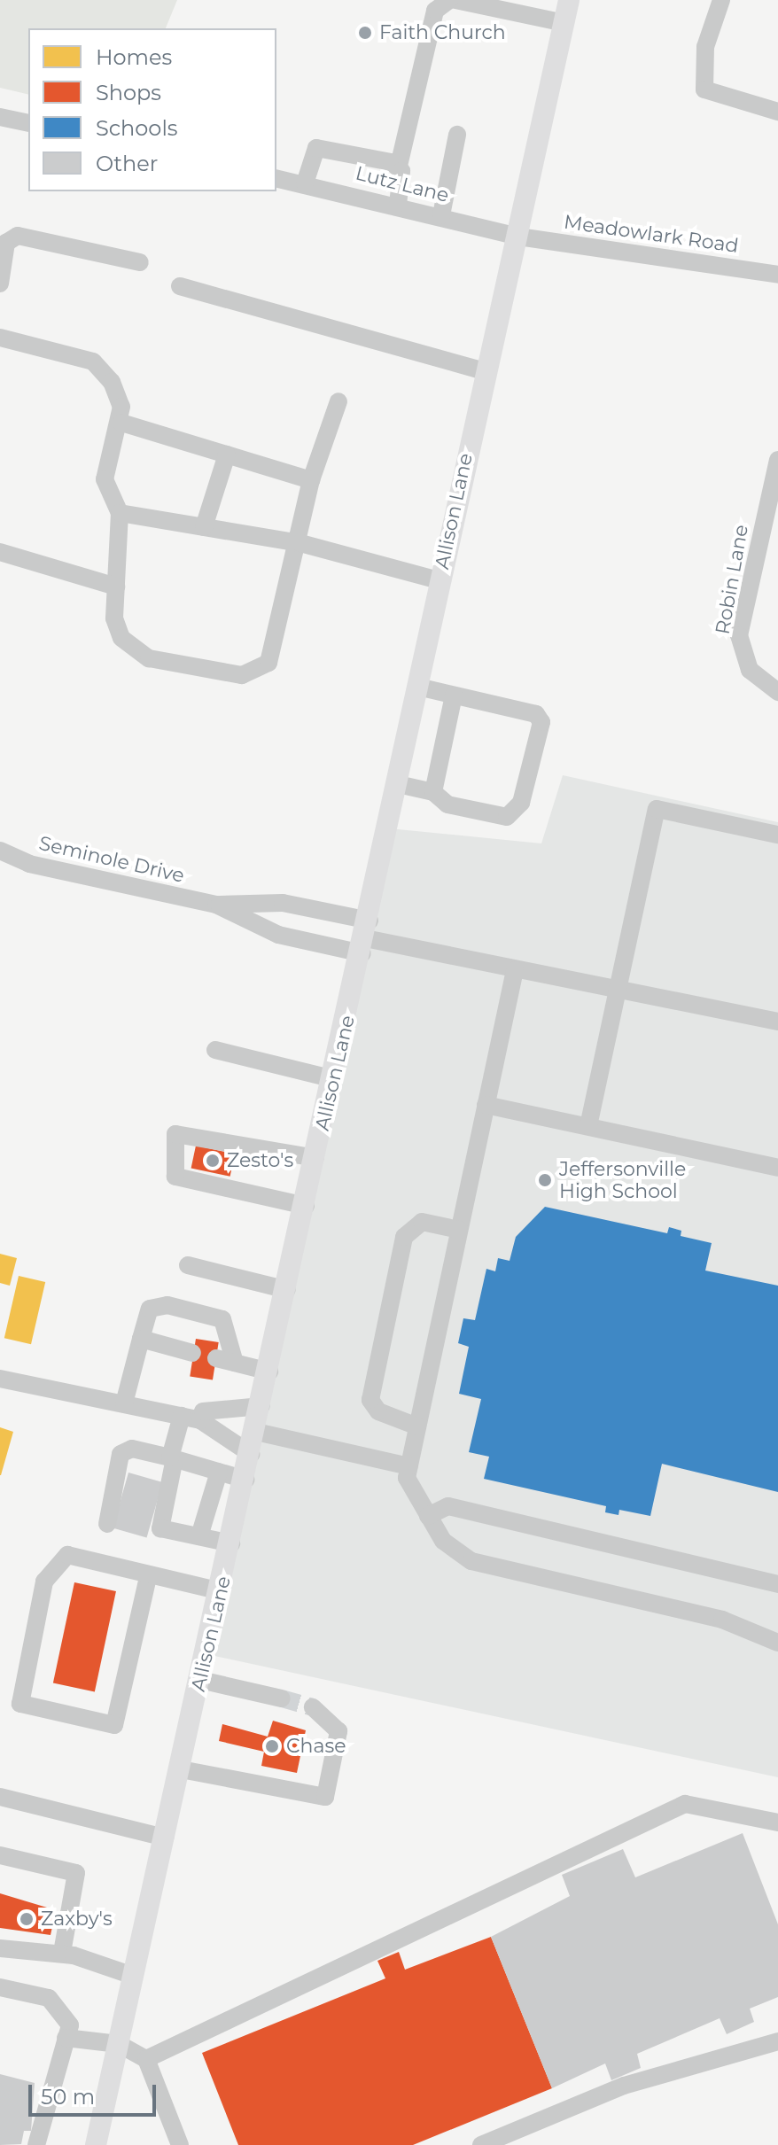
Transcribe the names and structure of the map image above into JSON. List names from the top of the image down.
{
  "streets": {
    "main road": ["Allison Lane"],
    "street": [
      "Lutz Lane",
      "Meadowlark Road",
      "Robin Lane",
      "Seminole Drive"
    ]
  },
  "crossings": [
    ["Lutz Lane", "Meadowlark Road"],
    ["Lutz Lane", "Allison Lane"],
    ["Meadowlark Road", "Allison Lane"],
    ["Allison Lane", "Seminole Drive"]
  ],
  "places": [
    "Faith Church",
    "Zesto's",
    "Jeffersonville High School",
    "Chase",
    "Zaxby's"
  ],
  "legend": [
    "Homes",
    "Shops",
    "Schools",
    "Other"
  ],
  "scale_bar": "50 m"
}
